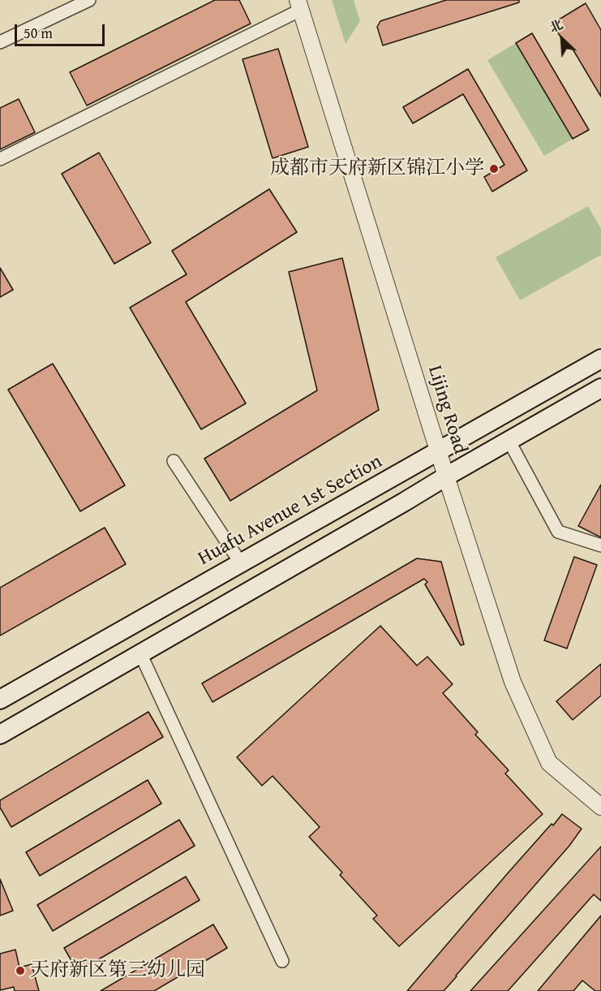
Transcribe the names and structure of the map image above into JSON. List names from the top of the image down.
{
  "streets": {
    "main road": ["Huafu Avenue 1st Section"],
    "street": ["Lijing Road"]
  },
  "crossings": [
    ["Lijing Road", "Huafu Avenue 1st Section"]
  ],
  "places": ["成都市天府新区锦江小学", "天府新区第三幼儿园"],
  "scale_bar": "50 m",
  "north": "top left"
}
